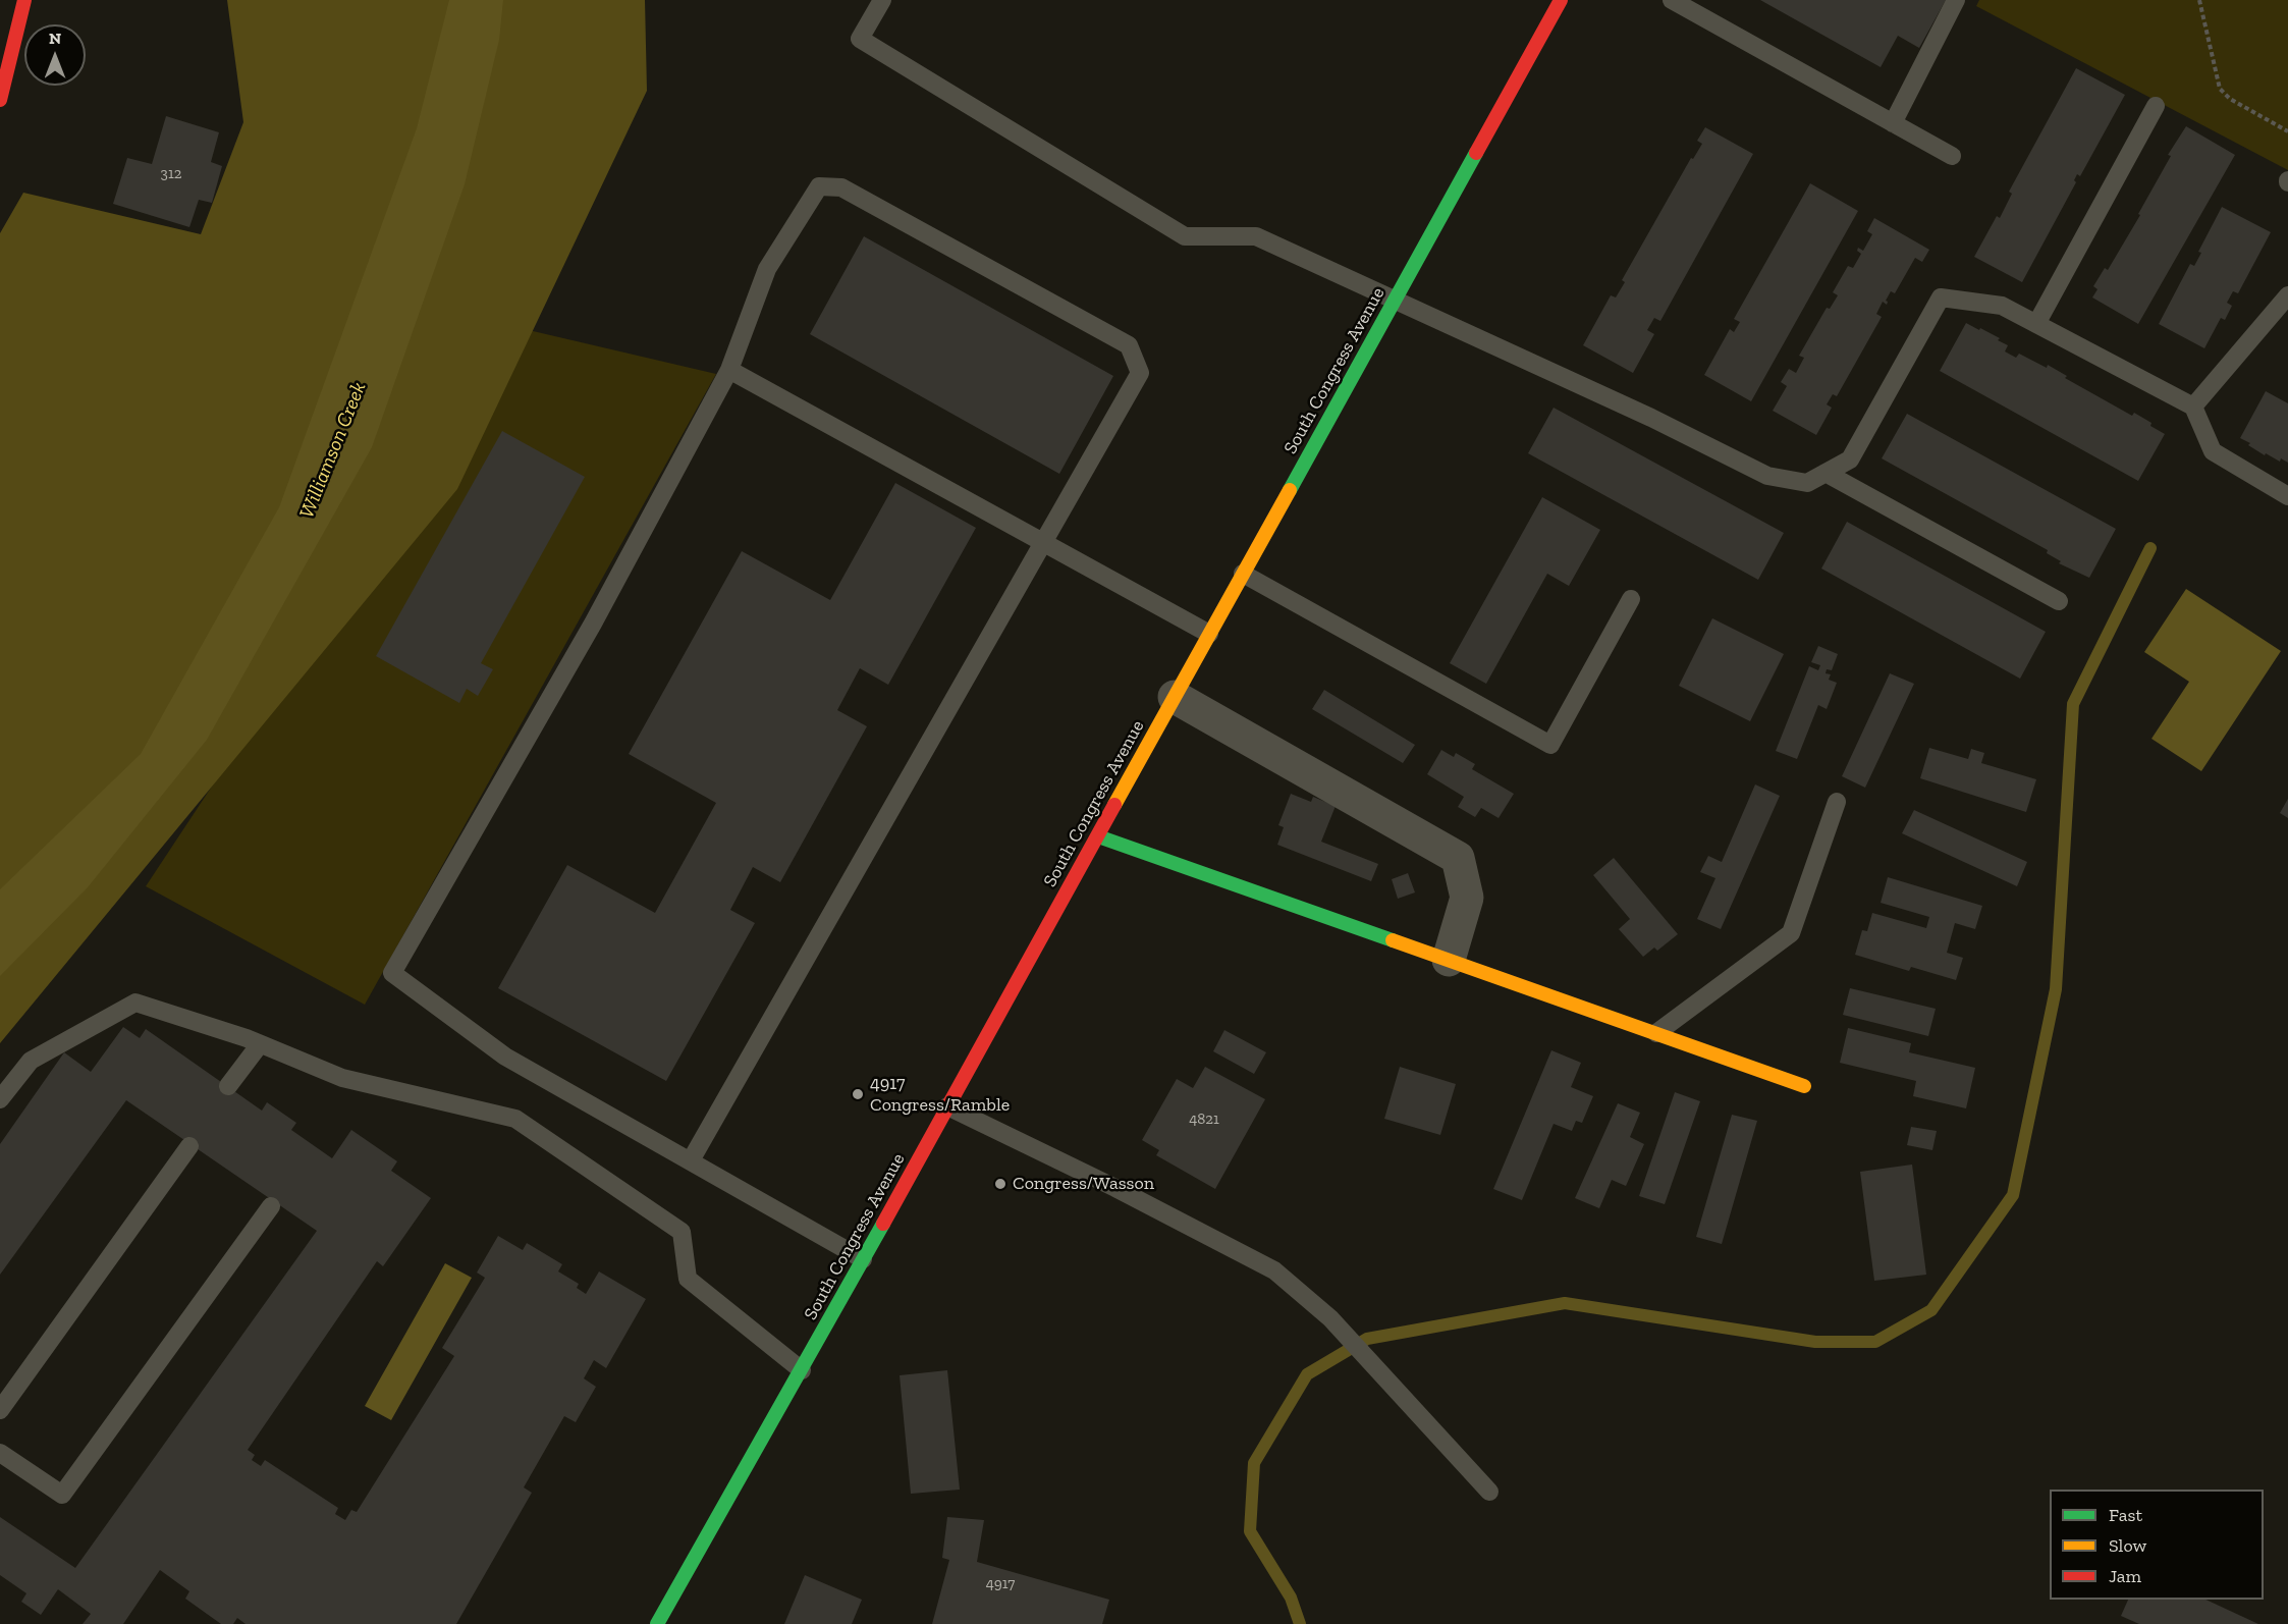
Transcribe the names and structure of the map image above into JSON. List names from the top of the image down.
{
  "streets": {
    "main road": ["South Congress Avenue"]
  },
  "water": ["Williamson Creek"],
  "places": ["4917 Congress/Ramble", "Congress/Wasson"],
  "house_numbers": ["312", "4821", "4917"],
  "legend": ["Fast", "Slow", "Jam"],
  "north": "top"
}
